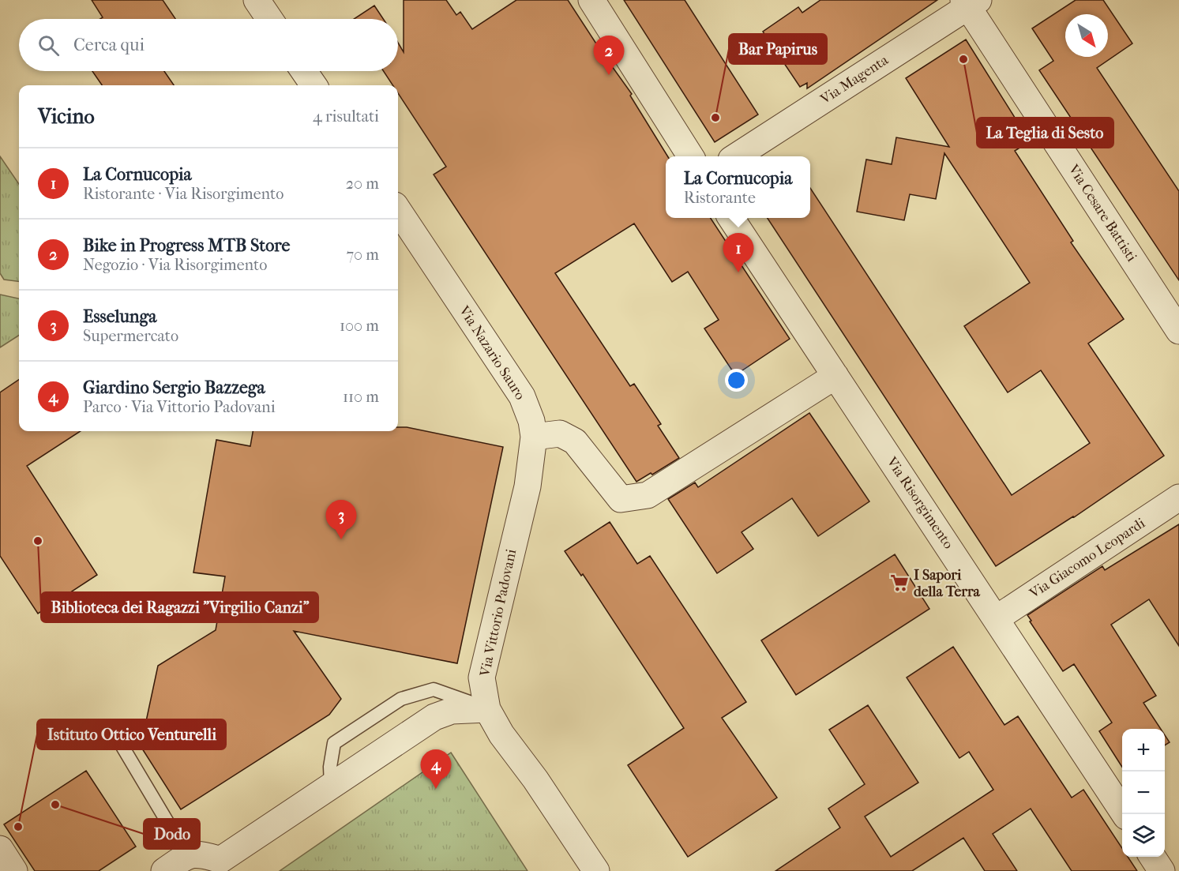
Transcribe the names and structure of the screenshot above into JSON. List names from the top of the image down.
{
  "streets": {
    "street": [
      "Via Magenta",
      "Via Cesare Battisti",
      "Via Nazario Sauro",
      "Via Risorgimento",
      "Via Giacomo Leopardi",
      "Via Vittorio Padovani"
    ]
  },
  "crossings": [
    ["Via Magenta", "Via Cesare Battisti"],
    ["Via Nazario Sauro", "Via Vittorio Padovani"],
    ["Via Risorgimento", "Via Giacomo Leopardi"]
  ],
  "places": {
    "other": [
      "La Teglia di Sesto",
      "Bar Papirus",
      "Biblioteca dei Ragazzi \"Virgilio Canzi\"",
      "Dodo",
      "Istituto Ottico Venturelli"
    ],
    "supermarket": ["I Sapori della Terra"]
  },
  "north": "bottom right",
  "page": {
    "search": "Cerca qui",
    "pins": [
      "2",
      "1",
      "3",
      "4"
    ],
    "heading": ["Vicino", "4 risultati"],
    "list": [
      {
        "mark": "1",
        "name": "La Cornucopia",
        "note": "Ristorante · Via Risorgimento",
        "value": "20 m"
      },
      {
        "mark": "2",
        "name": "Bike in Progress MTB Store",
        "note": "Negozio · Via Risorgimento",
        "value": "70 m"
      },
      {
        "mark": "3",
        "name": "Esselunga",
        "note": "Supermercato",
        "value": "100 m"
      },
      {
        "mark": "4",
        "name": "Giardino Sergio Bazzega",
        "note": "Parco · Via Vittorio Padovani",
        "value": "110 m"
      }
    ],
    "popup": ["La Cornucopia", "Ristorante"],
    "map_buttons": ["+", "−"]
  }
}
